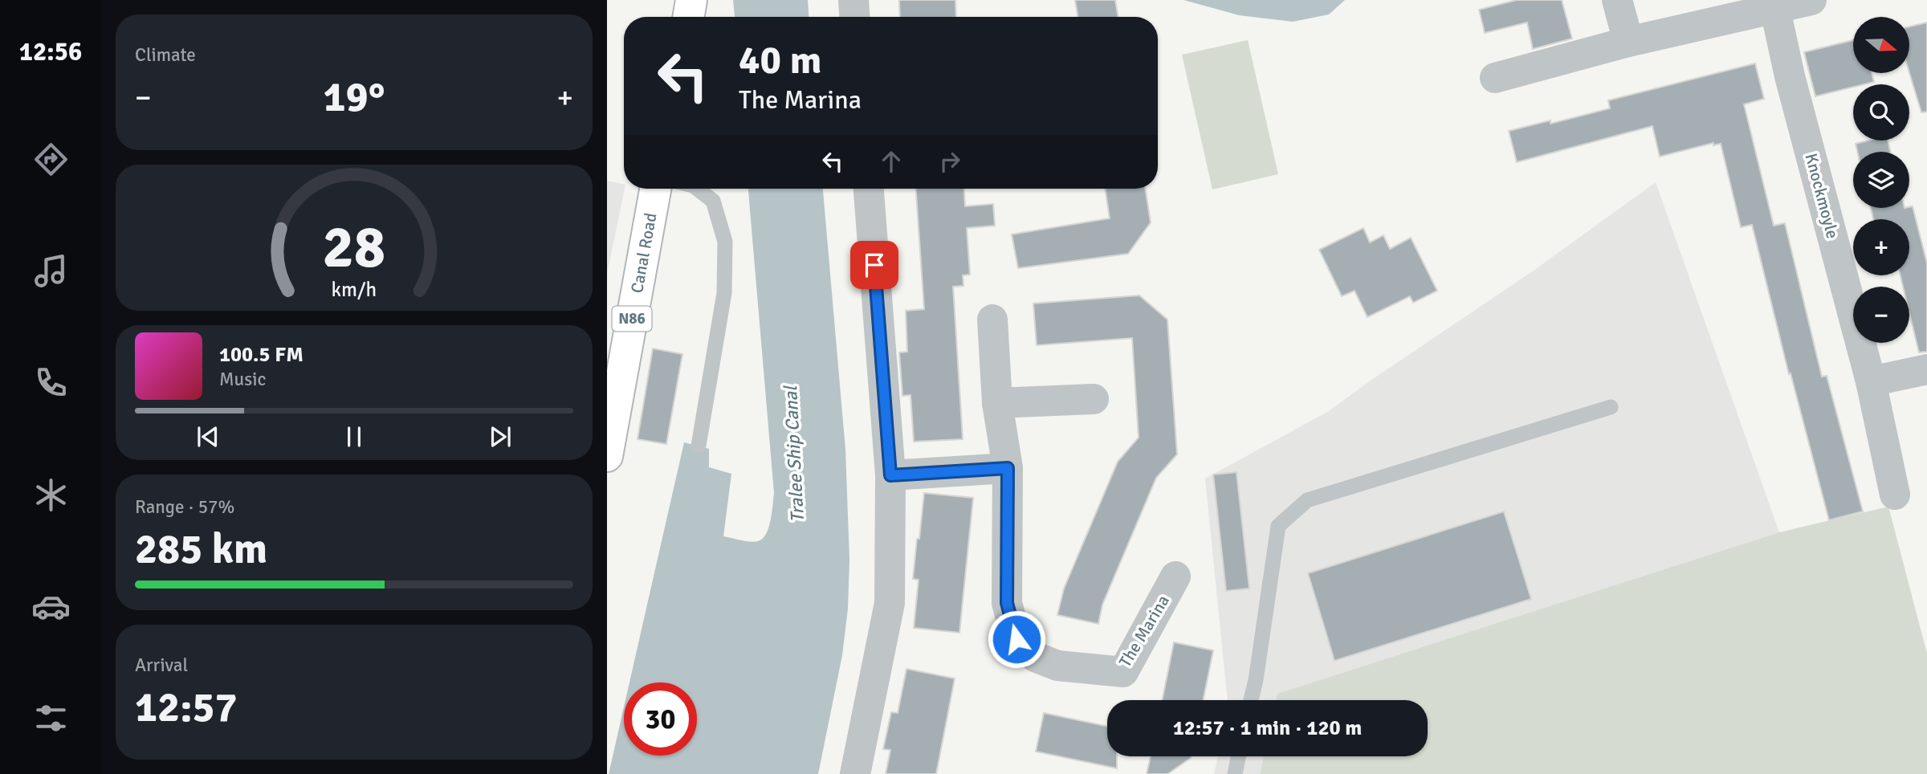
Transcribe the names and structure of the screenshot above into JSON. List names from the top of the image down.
{
  "streets": {
    "main road": ["Canal Road", "N86"],
    "street": ["Knockmoyle", "The Marina"]
  },
  "water": ["Tralee Ship Canal"],
  "north": "right",
  "page": {
    "tabs": "12:56",
    "tile": [
      "Climate",
      ["Range · 57%", "285 km"],
      ["Arrival", "12:57"]
    ],
    "map_buttons": ["+", "−"],
    "turn": ["40 m", "The Marina"],
    "heat": ["−", "19°", "+"],
    "song": ["100.5 FM", "Music"],
    "limit": "30",
    "trip": "12:57 · 1 min · 120 m",
    "gauge": ["28", "km/h"]
  }
}
